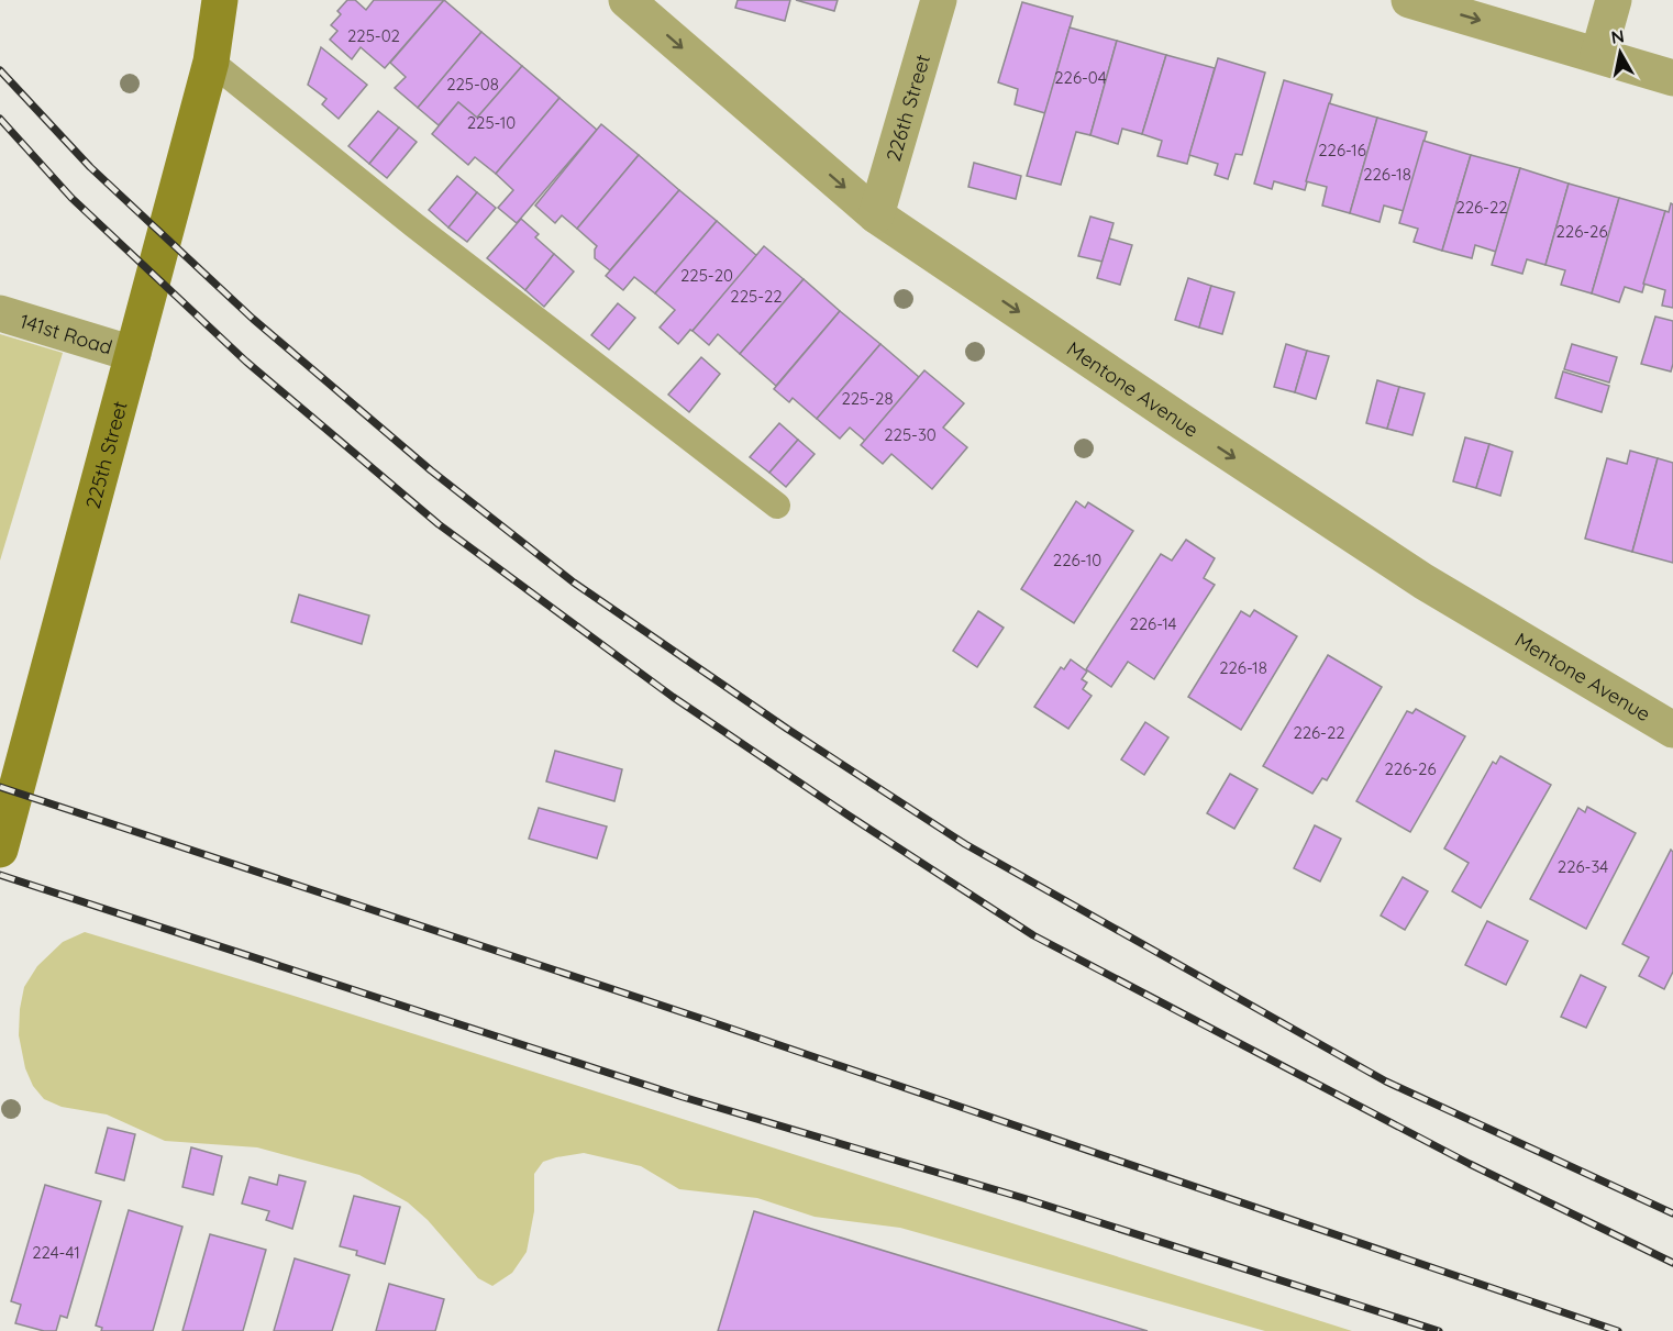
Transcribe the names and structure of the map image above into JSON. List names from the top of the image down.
{
  "streets": {
    "street": [
      "226th Street",
      "141st Road",
      "Mentone Avenue",
      "225th Street"
    ]
  },
  "crossings": [
    ["226th Street", "Mentone Avenue"],
    ["141st Road", "225th Street"]
  ],
  "one_way": ["Mentone Avenue"],
  "house_numbers": [
    "225-02",
    "226-04",
    "225-08",
    "225-10",
    "226-16",
    "226-18",
    "226-22",
    "226-26",
    "225-20",
    "225-22",
    "225-28",
    "225-30",
    "226-10",
    "226-14",
    "226-18",
    "226-22",
    "226-26",
    "226-34",
    "224-41"
  ],
  "north": "top"
}
